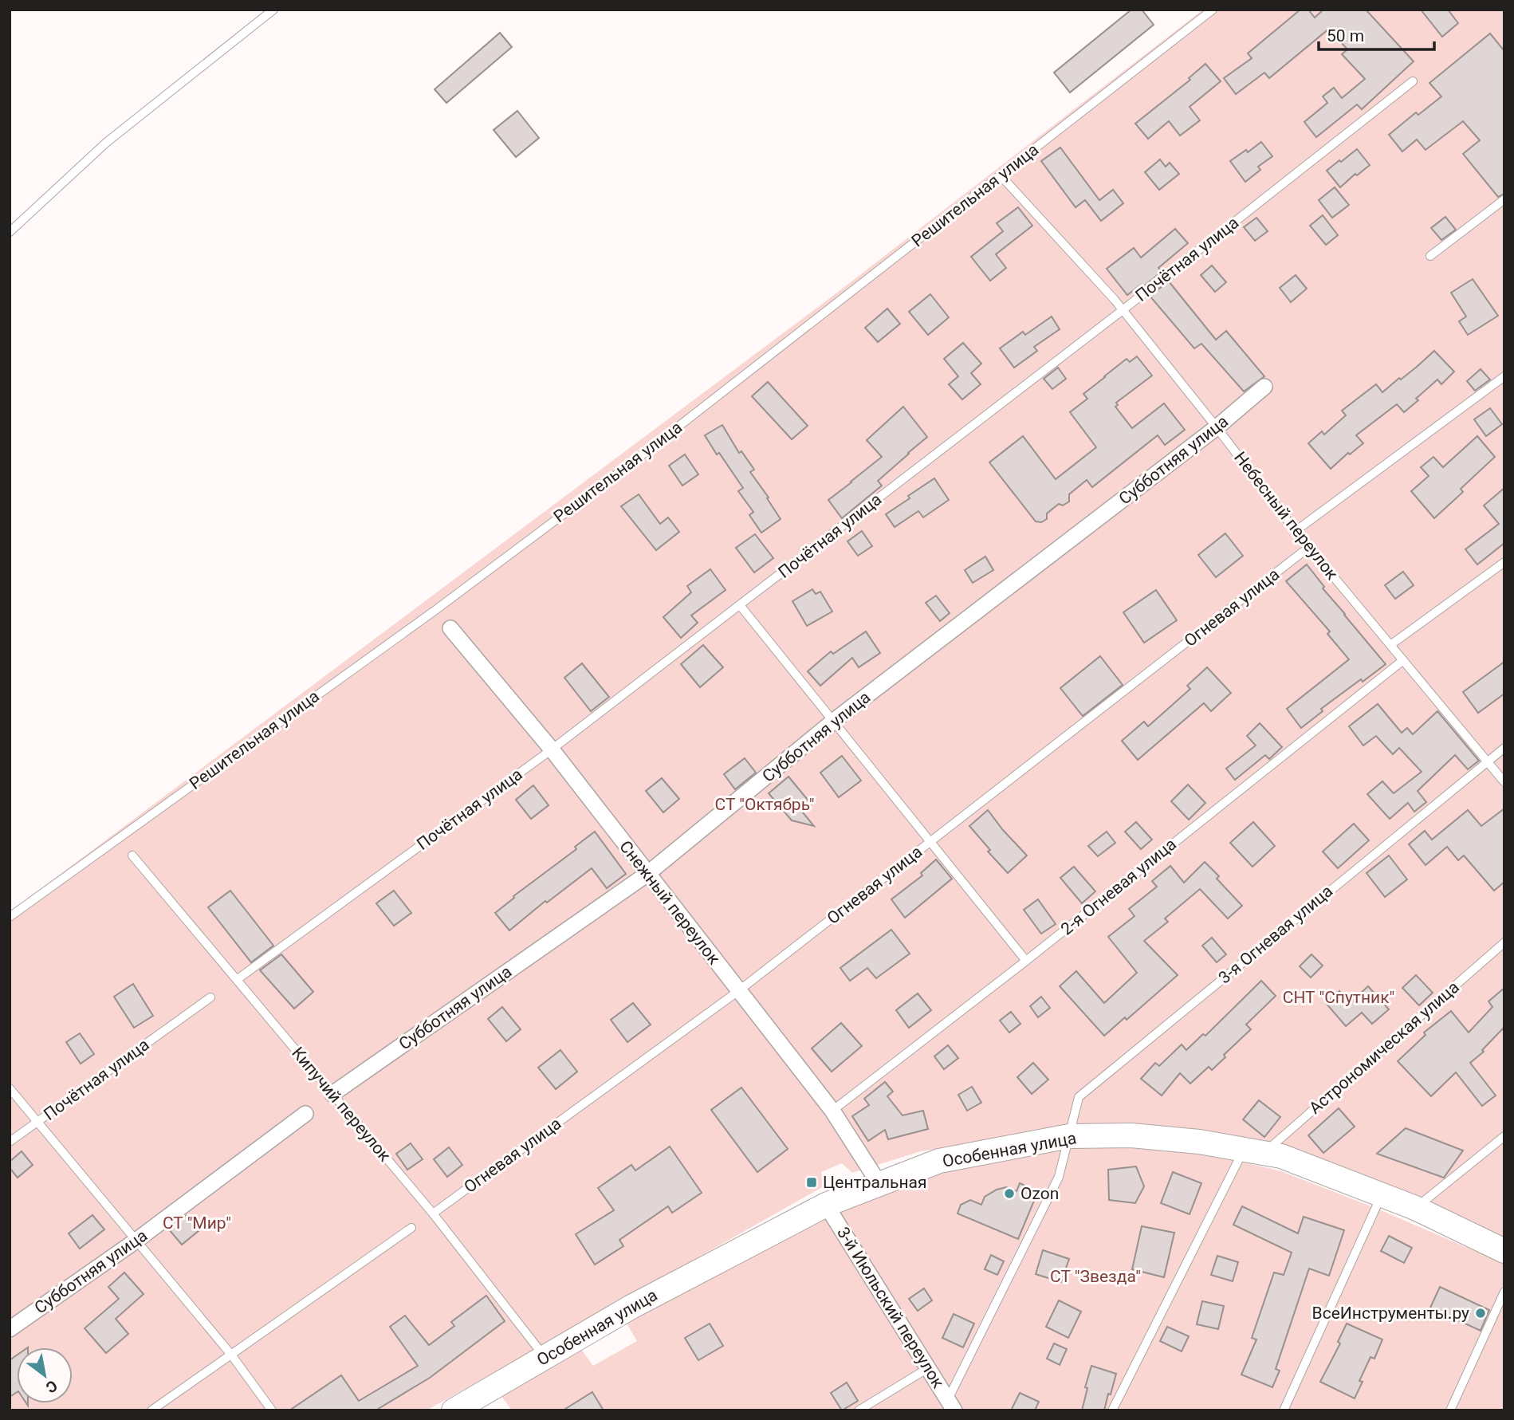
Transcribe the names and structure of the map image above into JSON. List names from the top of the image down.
{
  "streets": {
    "main road": ["Особенная улица"],
    "street": ["Субботняя улица", "Снежный переулок", "3-й Июльский переулок"],
    "lane": [
      "Решительная улица",
      "Почётная улица",
      "Небесный переулок",
      "Огневая улица",
      "2-я Огневая улица",
      "3-я Огневая улица",
      "Астрономическая улица",
      "Кипучий переулок"
    ]
  },
  "crossings": [
    ["Решительная улица", "Небесный переулок"],
    ["Почётная улица", "Небесный переулок"],
    ["Почётная улица", "Снежный переулок"],
    ["Почётная улица", "Кипучий переулок"],
    ["Субботняя улица", "Небесный переулок"],
    ["Субботняя улица", "Снежный переулок"],
    ["Субботняя улица", "Кипучий переулок"],
    ["Небесный переулок", "Огневая улица"],
    ["Небесный переулок", "2-я Огневая улица"],
    ["Небесный переулок", "3-я Огневая улица"],
    ["Огневая улица", "Снежный переулок"],
    ["Огневая улица", "Кипучий переулок"],
    ["2-я Огневая улица", "Снежный переулок"],
    ["Снежный переулок", "Особенная улица"],
    ["3-я Огневая улица", "Особенная улица"],
    ["3-я Огневая улица", "3-й Июльский переулок"],
    ["Астрономическая улица", "Особенная улица"],
    ["Кипучий переулок", "Особенная улица"],
    ["Особенная улица", "3-й Июльский переулок"]
  ],
  "parks": [
    "СТ \"Октябрь\"",
    "СНТ \"Спутник\"",
    "СТ \"Мир\"",
    "СТ \"Звезда\""
  ],
  "places": {
    "transit": ["Центральная"],
    "other": ["Ozon", "ВсеИнструменты.ру"]
  },
  "scale_bar": "50 m",
  "north": "bottom right"
}
